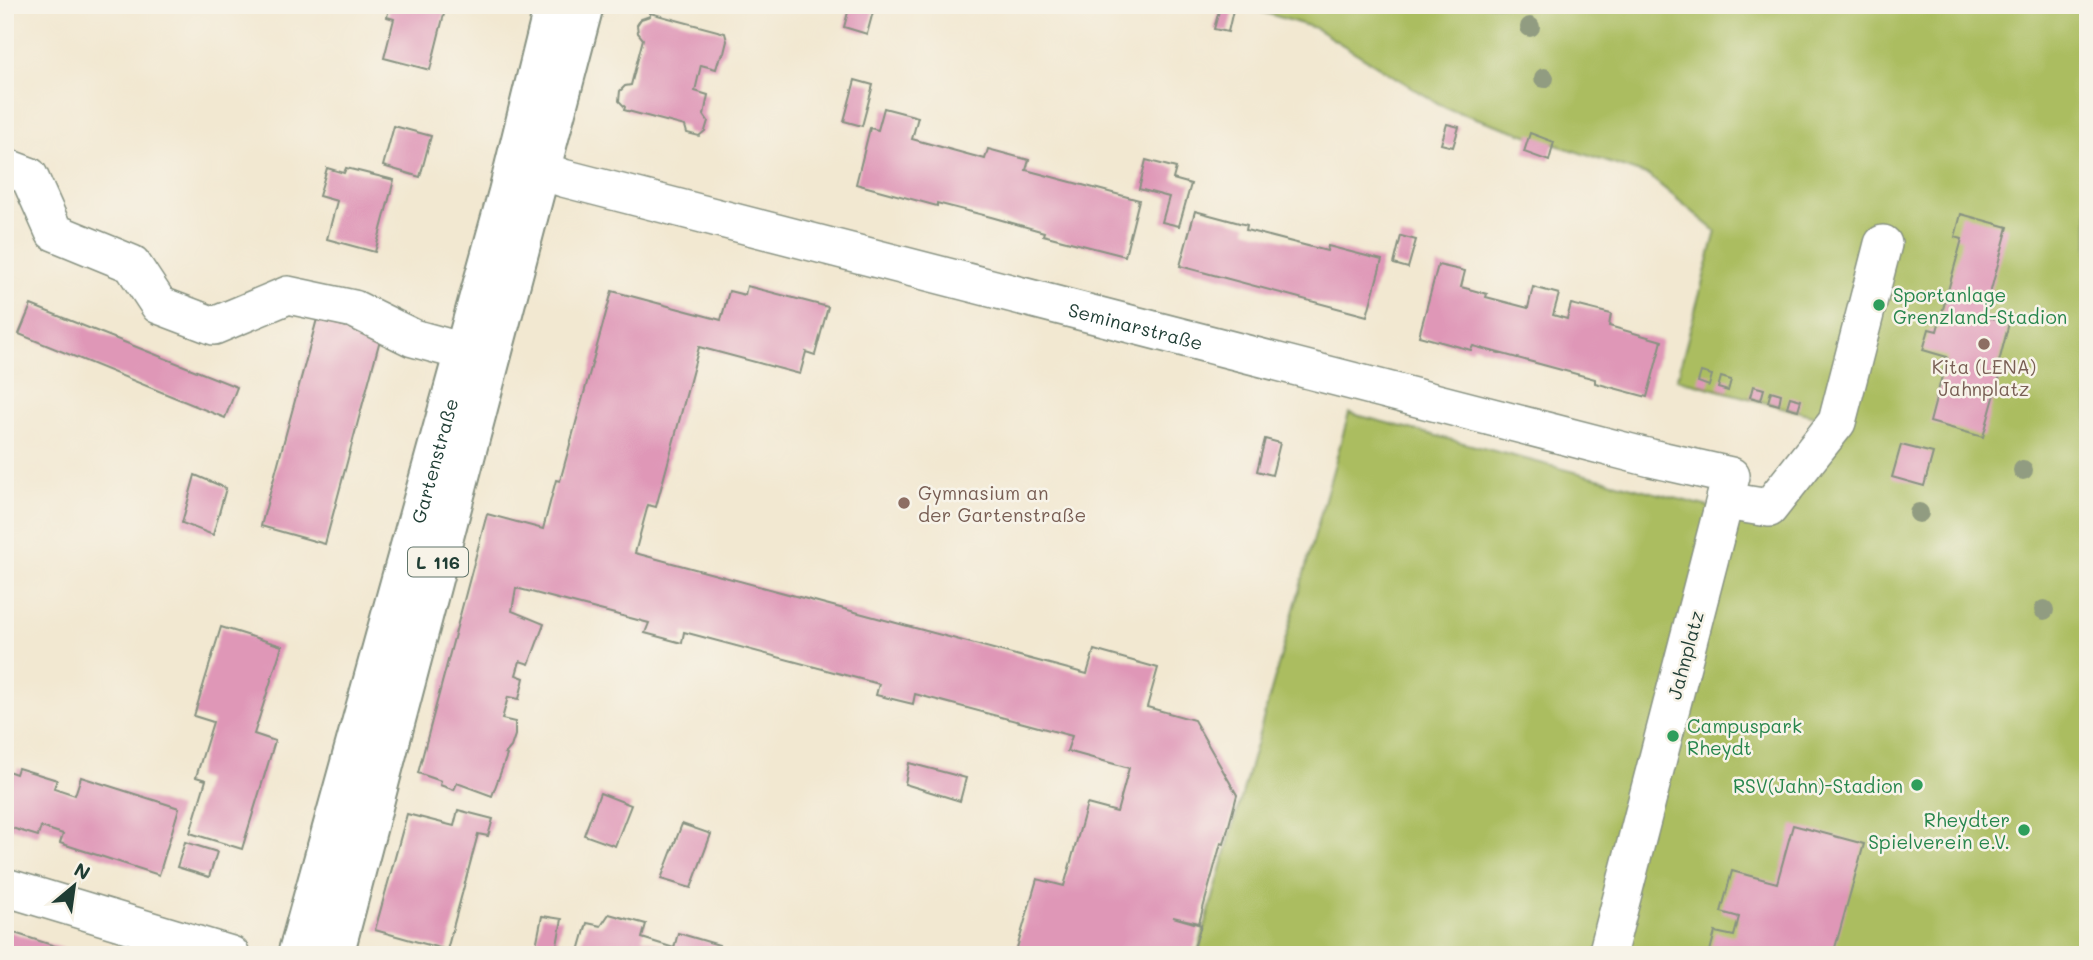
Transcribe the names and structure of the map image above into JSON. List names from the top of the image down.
{
  "streets": {
    "main road": ["Gartenstraße", "L 116"],
    "street": ["Seminarstraße", "Jahnplatz"]
  },
  "crossings": [
    ["Seminarstraße", "Gartenstraße"],
    ["Seminarstraße", "Jahnplatz"]
  ],
  "places": [
    "Sportanlage Grenzland-Stadion",
    "Kita (LENA) Jahnplatz",
    "Gymnasium an der Gartenstraße",
    "Campuspark Rheydt",
    "RSV(Jahn)-Stadion",
    "Rheydter Spielverein e.V."
  ],
  "north": "top right"
}
